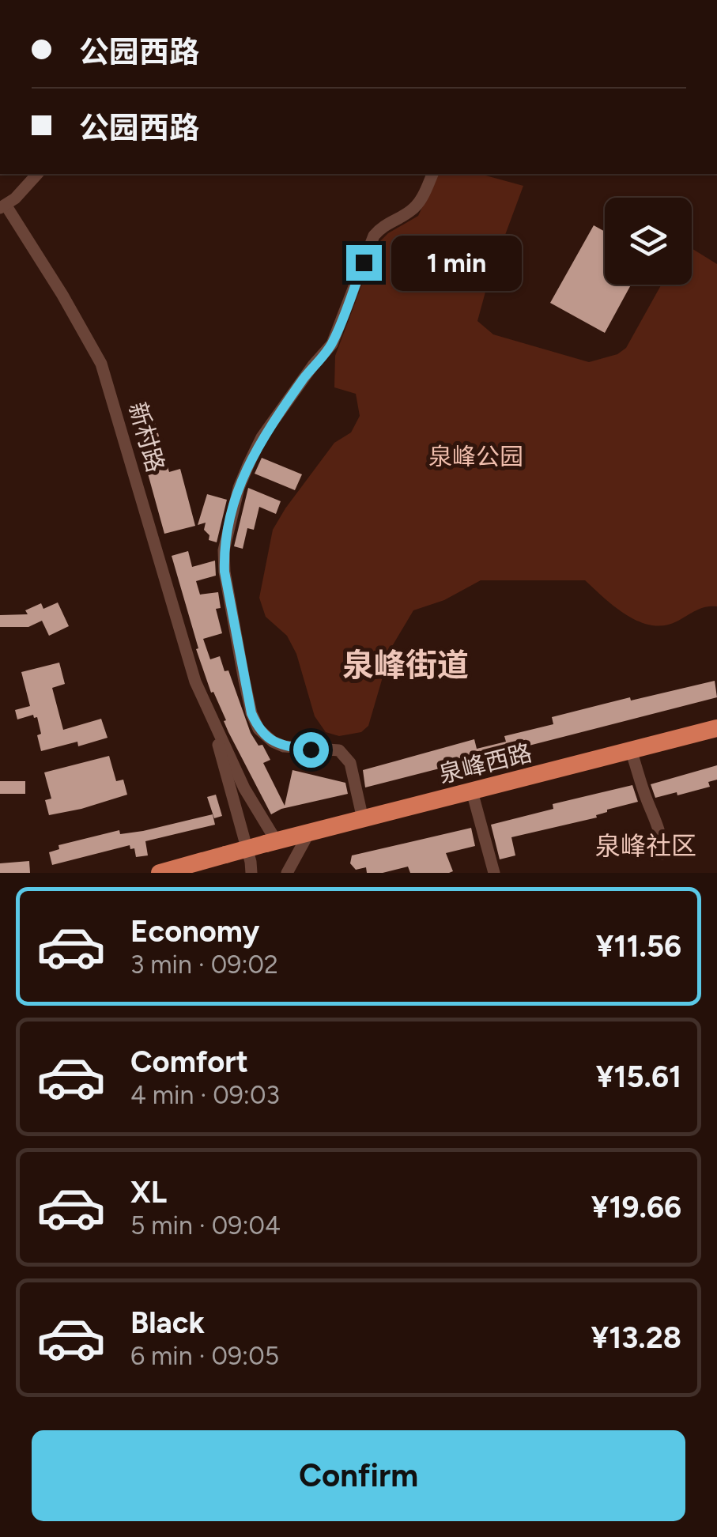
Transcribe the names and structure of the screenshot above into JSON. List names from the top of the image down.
{
  "streets": {
    "highway": ["泉峰西路"],
    "street": ["新村路"]
  },
  "crossings": [
    ["新村路", "泉峰西路"]
  ],
  "districts": ["泉峰街道", "泉峰社区"],
  "parks": ["泉峰公园"],
  "page": {
    "banner": ["公园西路", "公园西路"],
    "bubble": "1 min",
    "list": [
      {
        "name": "Economy",
        "note": "3 min · 09:02",
        "value": "¥11.56"
      },
      {
        "name": "Comfort",
        "note": "4 min · 09:03",
        "value": "¥15.61"
      },
      {
        "name": "XL",
        "note": "5 min · 09:04",
        "value": "¥19.66"
      },
      {
        "name": "Black",
        "note": "6 min · 09:05",
        "value": "¥13.28"
      }
    ],
    "buttons": "Confirm"
  }
}
